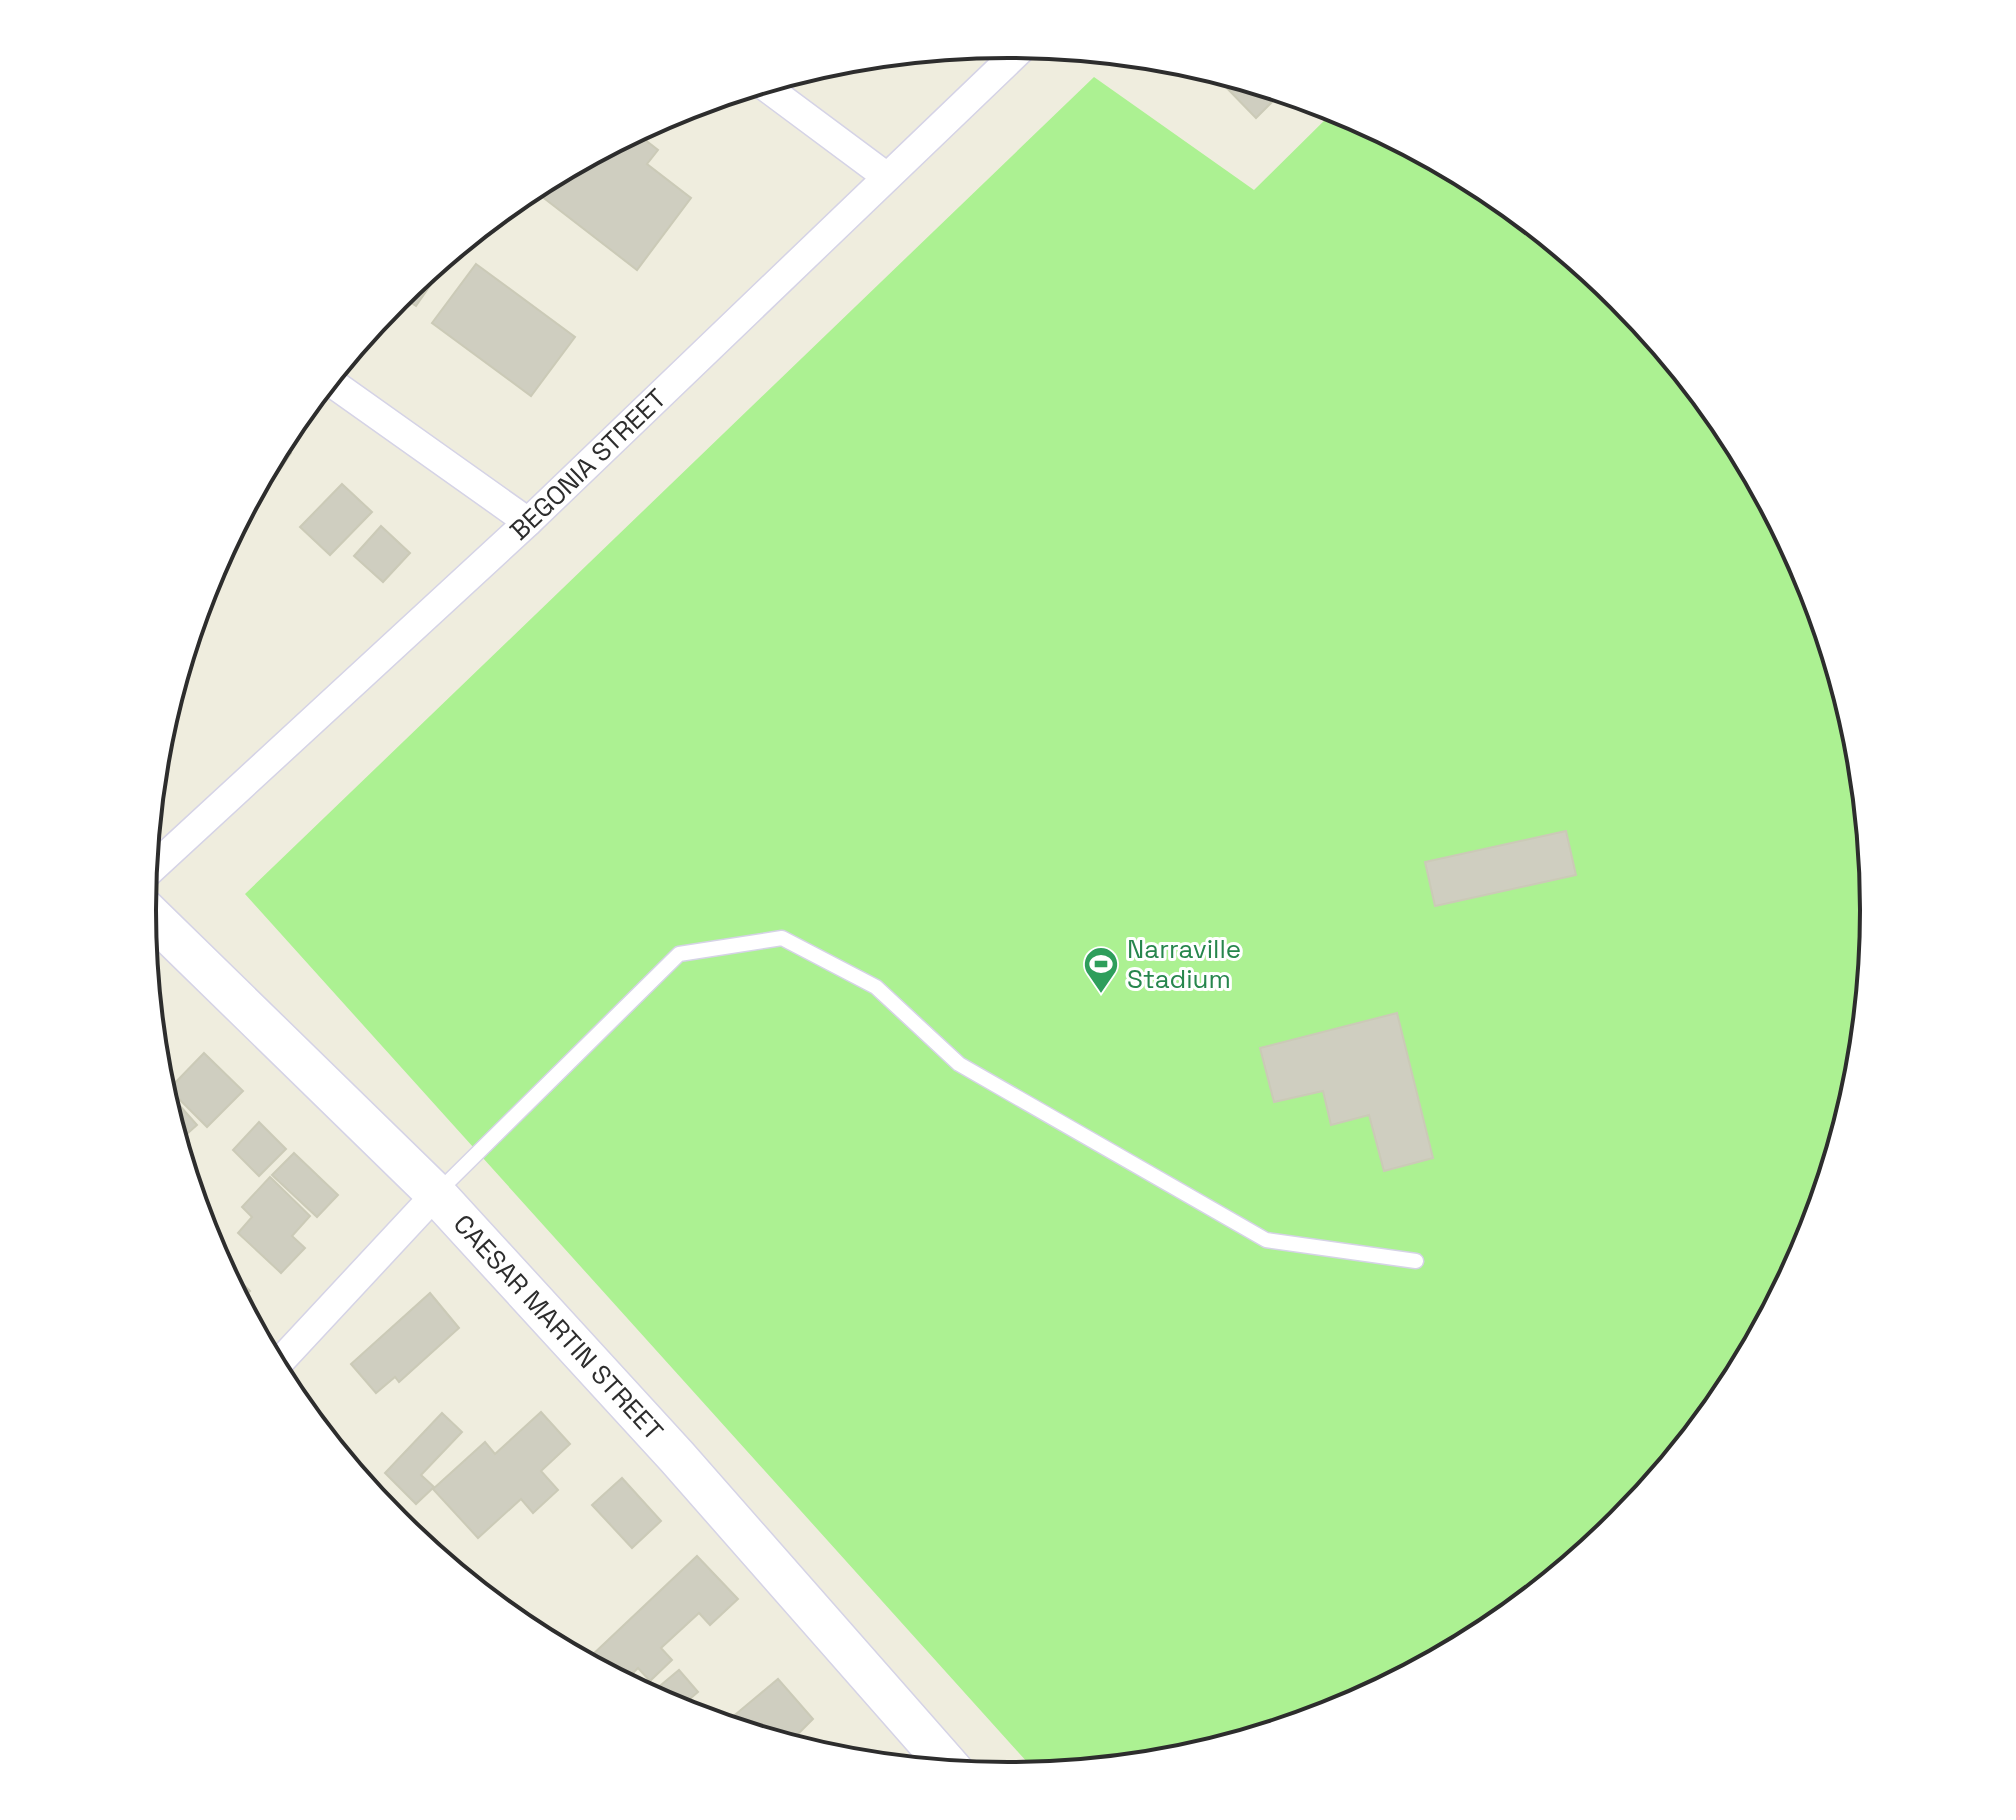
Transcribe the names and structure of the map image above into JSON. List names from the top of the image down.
{
  "streets": {
    "street": ["BEGONIA STREET", "CAESAR MARTIN STREET"]
  },
  "places": {
    "sports": ["Narraville Stadium"]
  }
}
